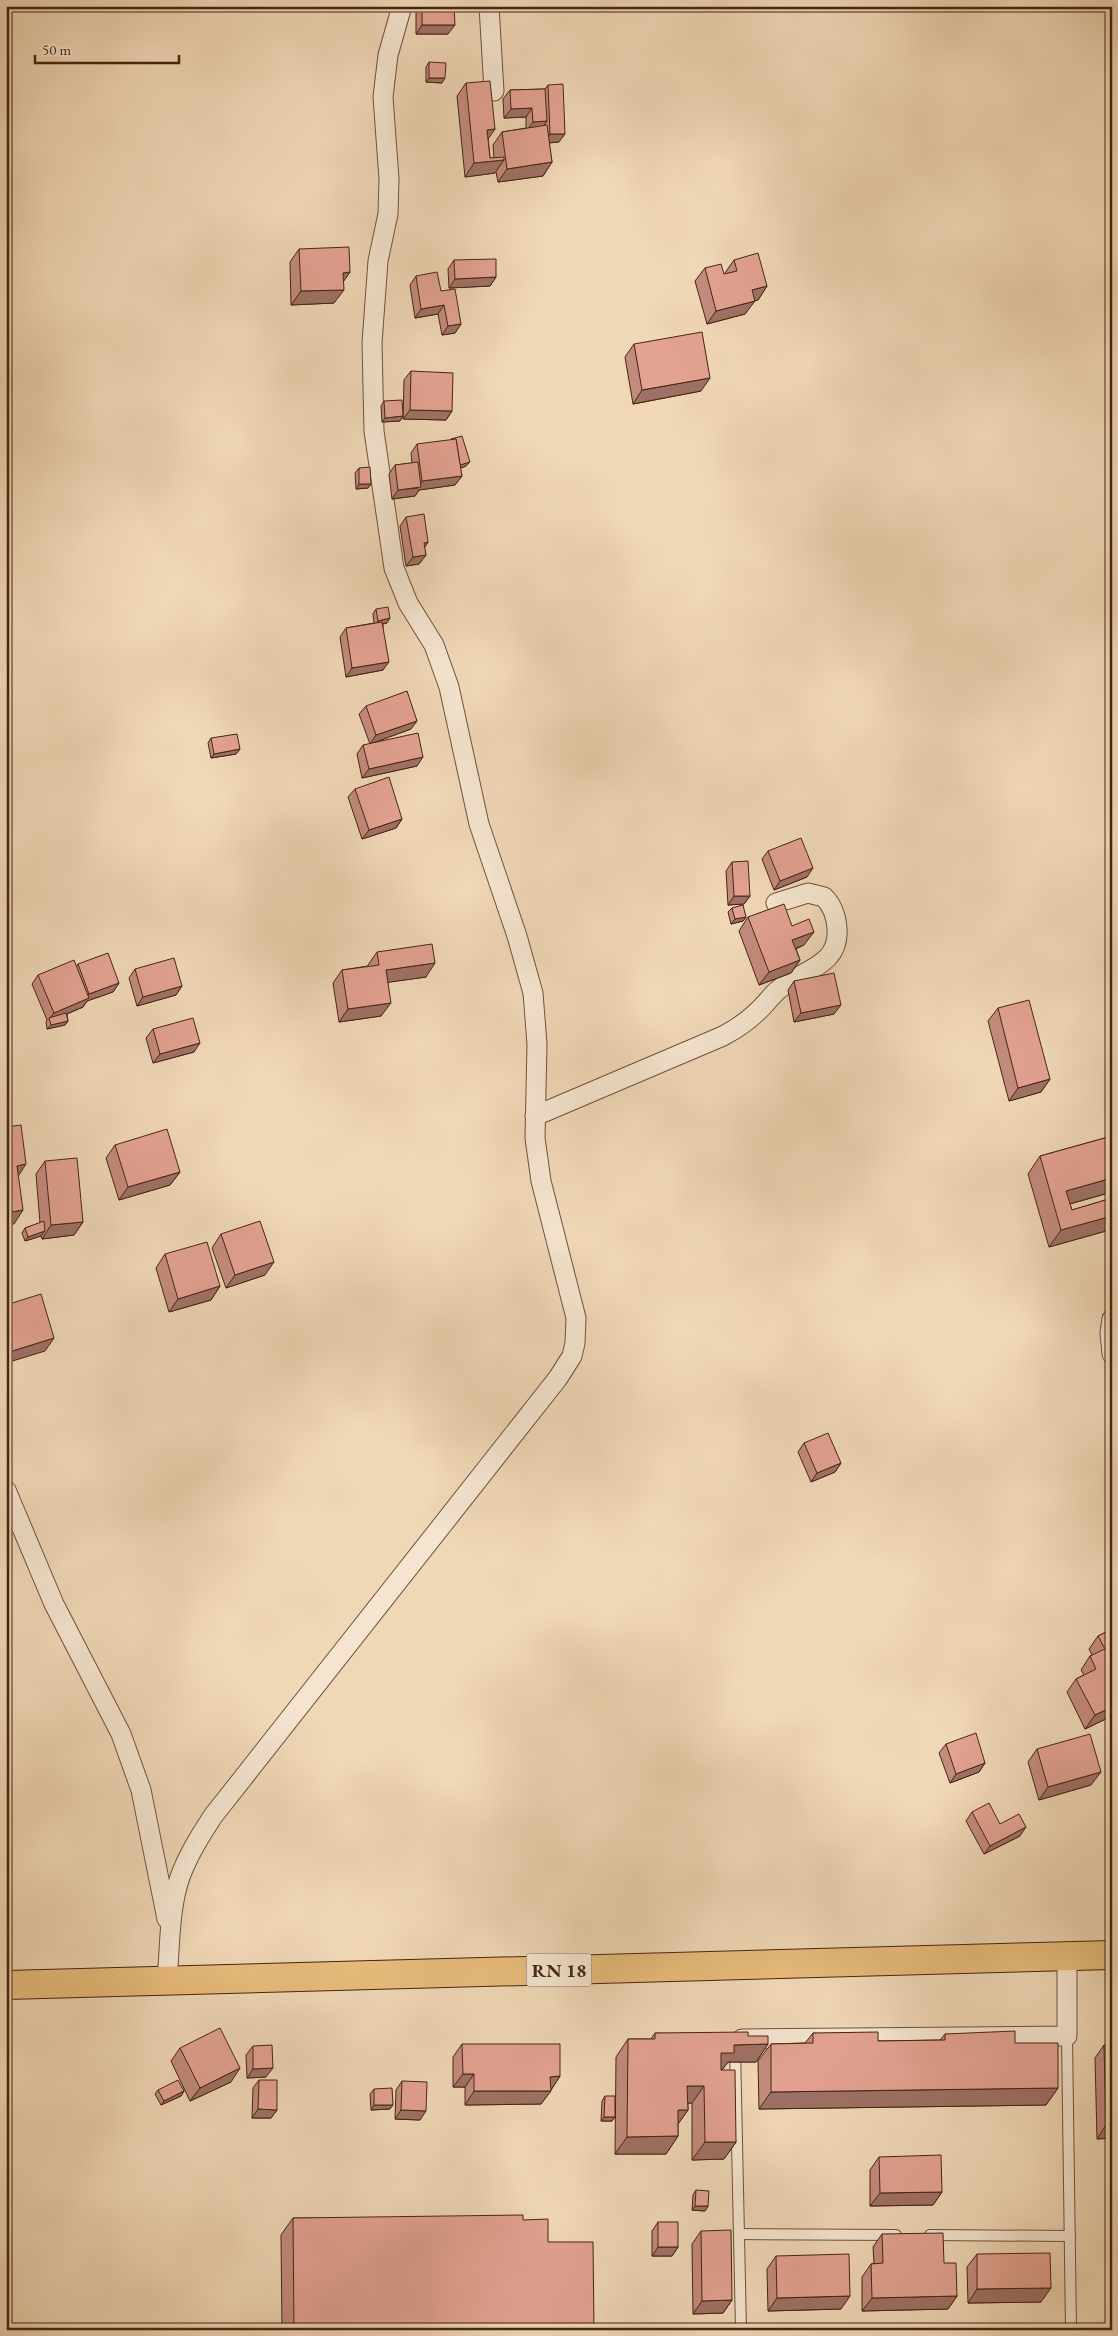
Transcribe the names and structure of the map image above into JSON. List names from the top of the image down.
{
  "streets": {
    "main road": ["RN 18"]
  },
  "scale_bar": "50 m"
}
